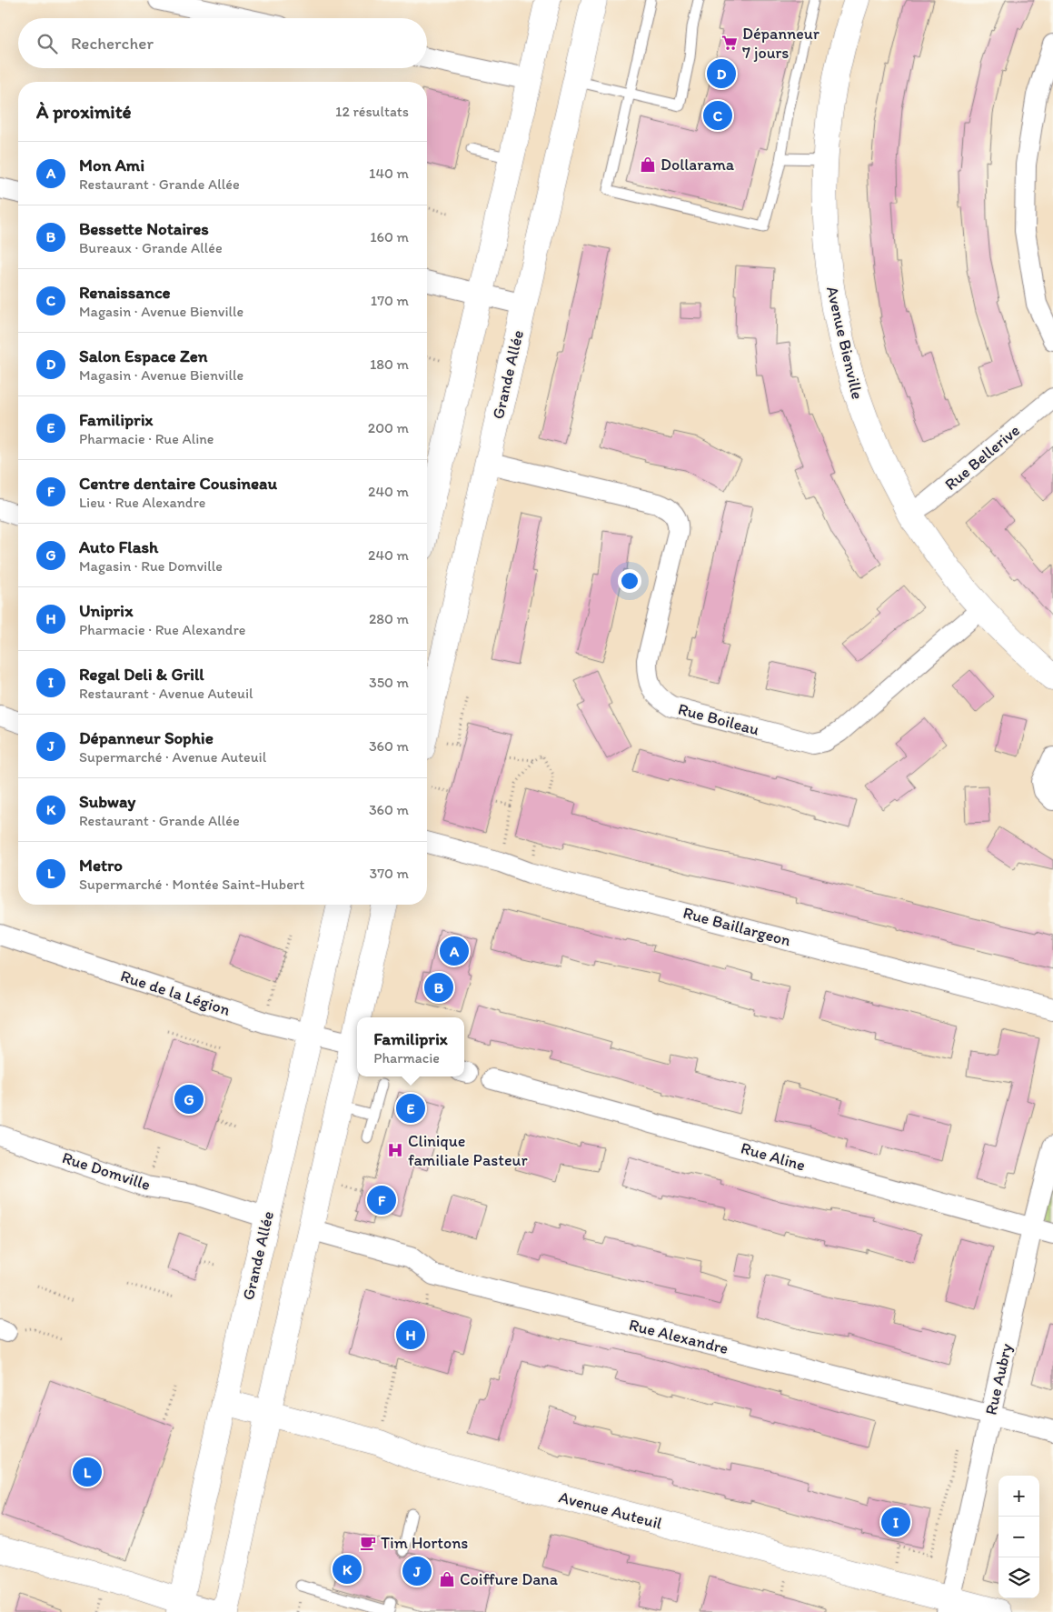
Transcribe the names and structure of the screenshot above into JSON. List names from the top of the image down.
{
  "streets": {
    "main road": ["Avenue Bienville", "Grande Allée", "Avenue Auteuil"],
    "street": [
      "Rue Bellerive",
      "Rue Boileau",
      "Rue Baillargeon",
      "Rue de la Légion",
      "Rue Aline",
      "Rue Domville",
      "Rue Alexandre",
      "Rue Aubry"
    ]
  },
  "crossings": [
    ["Avenue Bienville", "Rue Bellerive"],
    ["Avenue Bienville", "Rue Boileau"],
    ["Grande Allée", "Rue Boileau"],
    ["Grande Allée", "Rue de la Légion"],
    ["Grande Allée", "Rue Domville"],
    ["Grande Allée", "Avenue Auteuil"],
    ["Rue Aline", "Rue Aubry"],
    ["Rue Alexandre", "Rue Aubry"],
    ["Rue Aubry", "Avenue Auteuil"]
  ],
  "places": {
    "supermarket": ["Dépanneur 7 jours"],
    "shop": ["Dollarama", "Coiffure Dana"],
    "hospital": ["Clinique familiale Pasteur"],
    "cafe": ["Tim Hortons"]
  },
  "page": {
    "search": "Rechercher",
    "pins": [
      "D",
      "C",
      "A",
      "B",
      "G",
      "E",
      "F",
      "H",
      "L",
      "I",
      "K",
      "J"
    ],
    "heading": ["À proximité", "12 résultats"],
    "list": [
      {
        "mark": "A",
        "name": "Mon Ami",
        "note": "Restaurant · Grande Allée",
        "value": "140 m"
      },
      {
        "mark": "B",
        "name": "Bessette Notaires",
        "note": "Bureaux · Grande Allée",
        "value": "160 m"
      },
      {
        "mark": "C",
        "name": "Renaissance",
        "note": "Magasin · Avenue Bienville",
        "value": "170 m"
      },
      {
        "mark": "D",
        "name": "Salon Espace Zen",
        "note": "Magasin · Avenue Bienville",
        "value": "180 m"
      },
      {
        "mark": "E",
        "name": "Familiprix",
        "note": "Pharmacie · Rue Aline",
        "value": "200 m"
      },
      {
        "mark": "F",
        "name": "Centre dentaire Cousineau",
        "note": "Lieu · Rue Alexandre",
        "value": "240 m"
      },
      {
        "mark": "G",
        "name": "Auto Flash",
        "note": "Magasin · Rue Domville",
        "value": "240 m"
      },
      {
        "mark": "H",
        "name": "Uniprix",
        "note": "Pharmacie · Rue Alexandre",
        "value": "280 m"
      },
      {
        "mark": "I",
        "name": "Regal Deli & Grill",
        "note": "Restaurant · Avenue Auteuil",
        "value": "350 m"
      },
      {
        "mark": "J",
        "name": "Dépanneur Sophie",
        "note": "Supermarché · Avenue Auteuil",
        "value": "360 m"
      },
      {
        "mark": "K",
        "name": "Subway",
        "note": "Restaurant · Grande Allée",
        "value": "360 m"
      },
      {
        "mark": "L",
        "name": "Metro",
        "note": "Supermarché · Montée Saint-Hubert",
        "value": "370 m"
      }
    ],
    "popup": ["Familiprix", "Pharmacie"],
    "map_buttons": ["+", "−"]
  }
}
